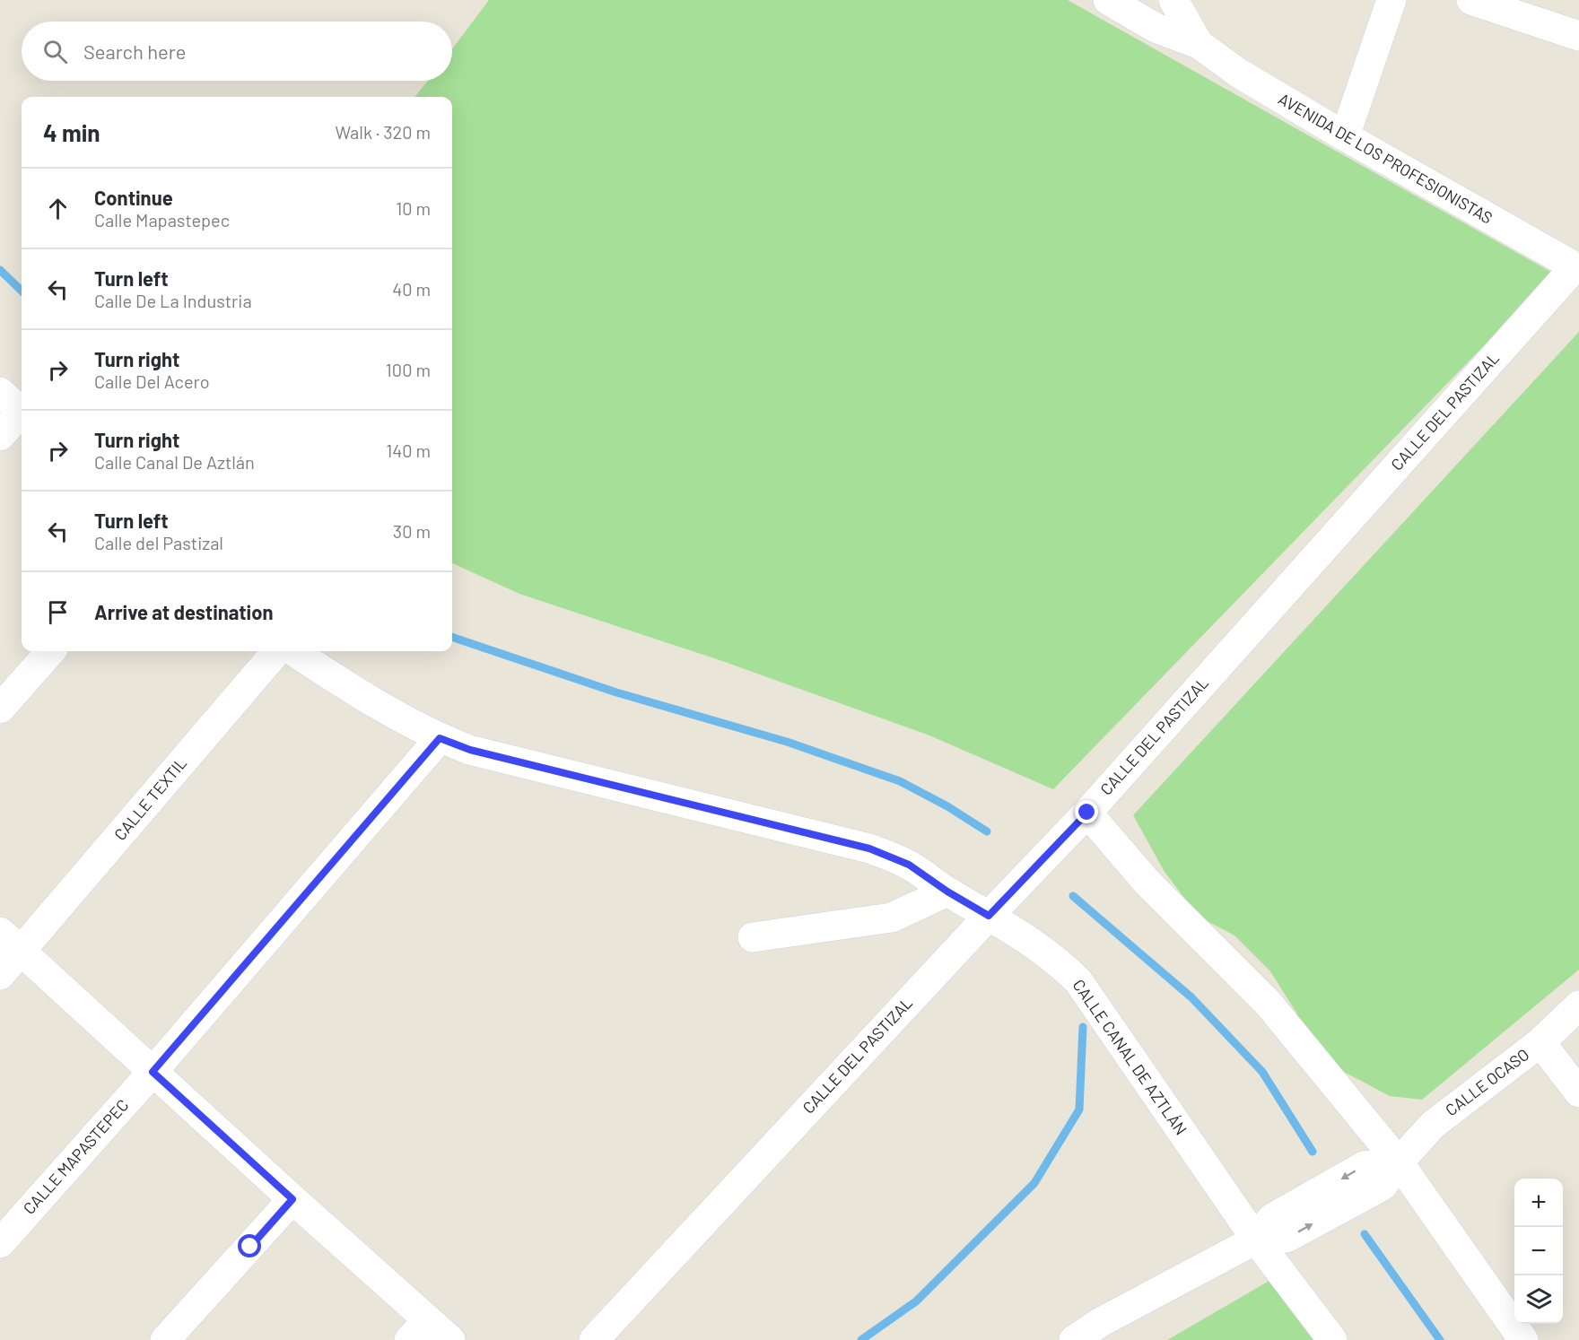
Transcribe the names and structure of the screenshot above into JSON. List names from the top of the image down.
{
  "streets": {
    "street": [
      "AVENIDA DE LOS PROFESIONISTAS",
      "CALLE DEL PASTIZAL",
      "CALLE TEXTIL",
      "CALLE CANAL DE AZTLÁN",
      "CALLE OCASO",
      "CALLE MAPASTEPEC"
    ]
  },
  "crossings": [
    ["AVENIDA DE LOS PROFESIONISTAS", "CALLE DEL PASTIZAL"],
    ["CALLE DEL PASTIZAL", "CALLE CANAL DE AZTLÁN"],
    ["CALLE CANAL DE AZTLÁN", "CALLE MAPASTEPEC"]
  ],
  "page": {
    "search": "Search here",
    "heading": ["4 min", "Walk · 320 m"],
    "list": [
      ["Continue", "Calle Mapastepec", "10 m"],
      ["Turn left", "Calle De La Industria", "40 m"],
      ["Turn right", "Calle Del Acero", "100 m"],
      ["Turn right", "Calle Canal De Aztlán", "140 m"],
      ["Turn left", "Calle del Pastizal", "30 m"],
      "Arrive at destination"
    ],
    "map_buttons": ["+", "−"]
  }
}
